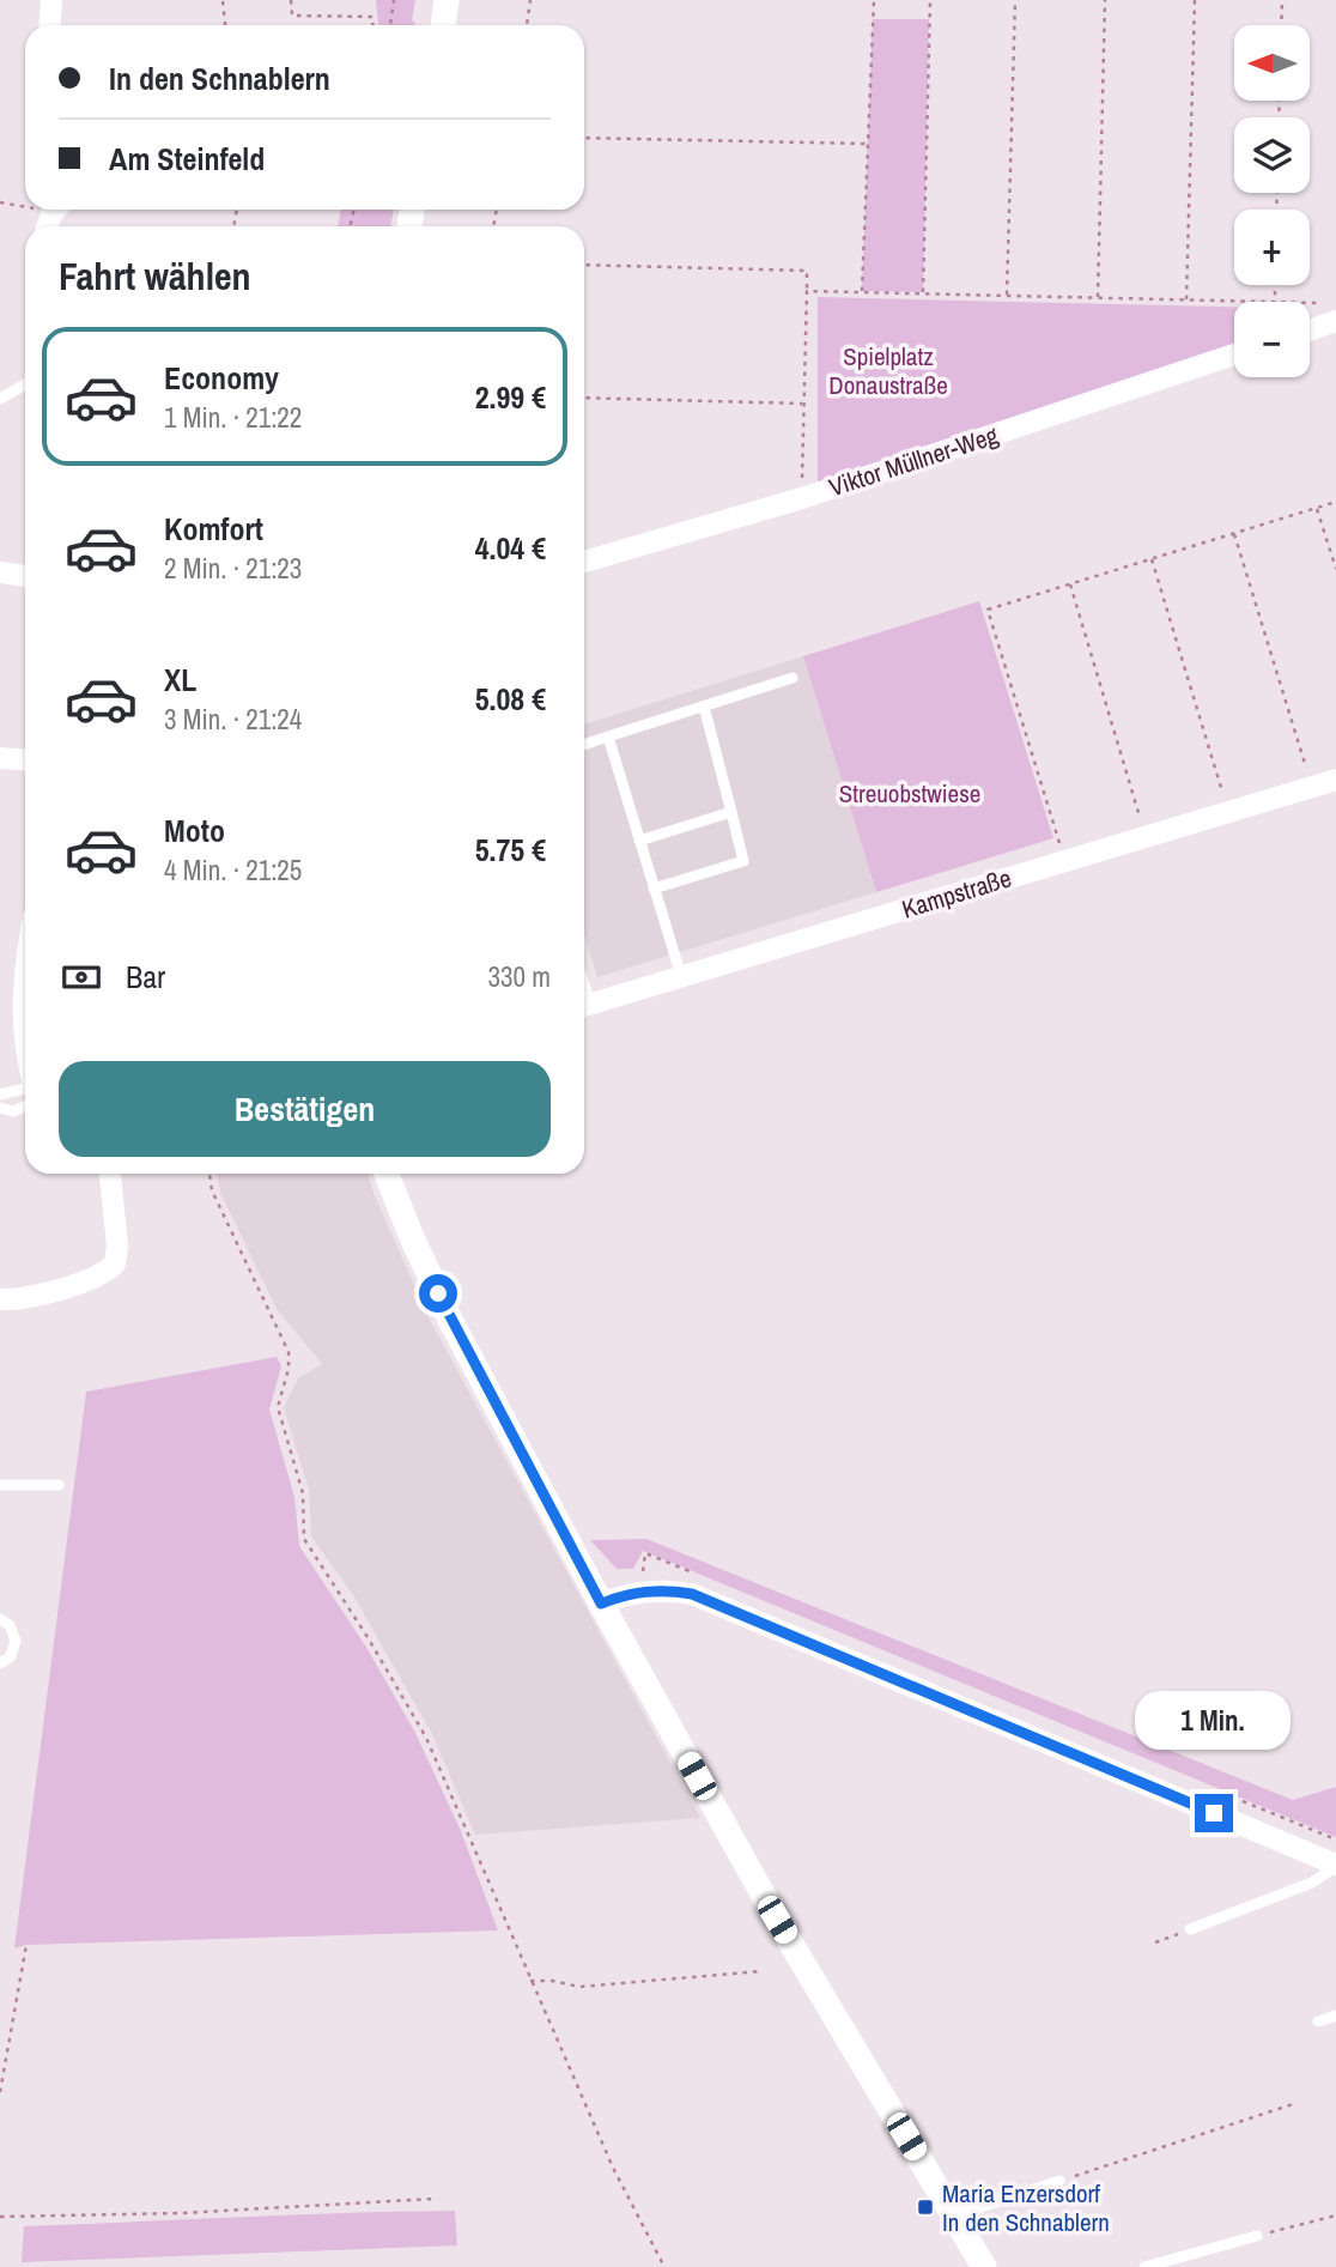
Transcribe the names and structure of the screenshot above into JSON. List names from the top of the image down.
{
  "streets": {
    "street": ["Viktor Müllner-Weg", "Kampstraße"]
  },
  "parks": ["Spielplatz Donaustraße", "Streuobstwiese"],
  "places": {
    "transit": ["Maria Enzersdorf In den Schnablern"]
  },
  "north": "left",
  "page": {
    "map_buttons": ["+", "−"],
    "banner": ["In den Schnablern", "Am Steinfeld"],
    "heading": "Fahrt wählen",
    "list": [
      {
        "name": "Economy",
        "note": "1 Min. · 21:22",
        "value": "2.99 €"
      },
      {
        "name": "Komfort",
        "note": "2 Min. · 21:23",
        "value": "4.04 €"
      },
      {
        "name": "XL",
        "note": "3 Min. · 21:24",
        "value": "5.08 €"
      },
      {
        "name": "Moto",
        "note": "4 Min. · 21:25",
        "value": "5.75 €"
      }
    ],
    "pay": ["Bar", "330 m"],
    "buttons": "Bestätigen",
    "bubble": "1 Min."
  }
}
